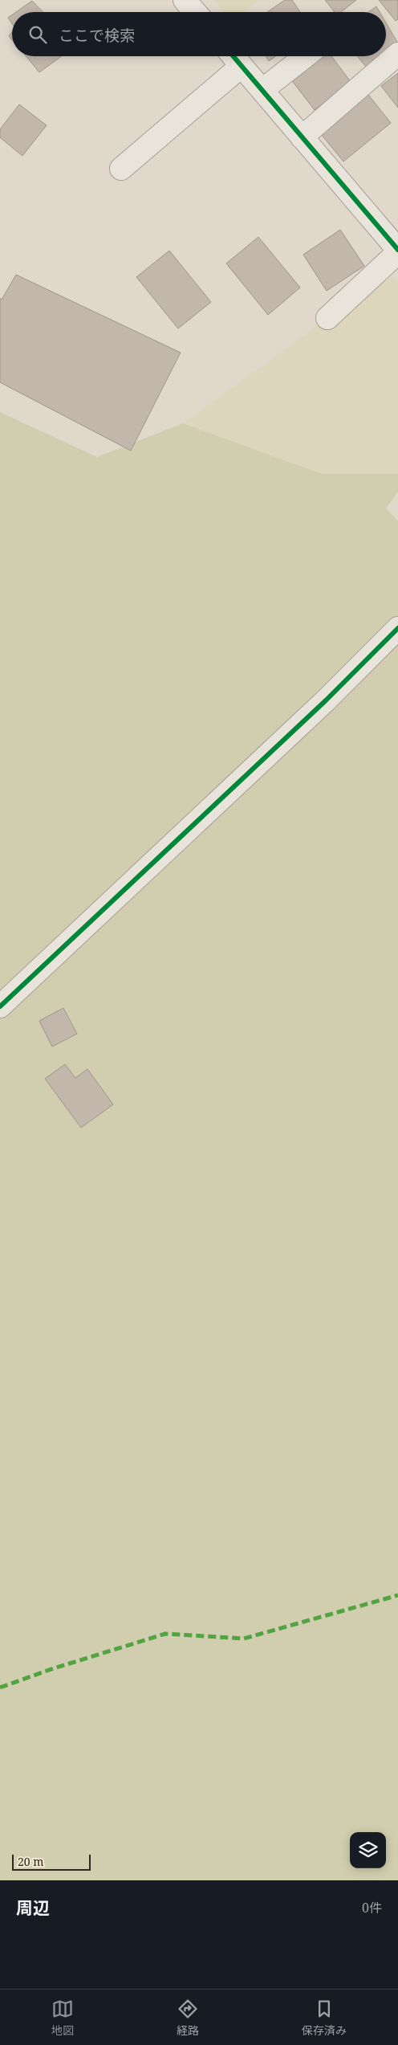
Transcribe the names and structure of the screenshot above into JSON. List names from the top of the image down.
{
  "scale_bar": "20 m",
  "page": {
    "search": "ここで検索",
    "scale": "20 m",
    "heading": ["周辺", "0件"],
    "nav": ["地図", "経路", "保存済み"]
  }
}
